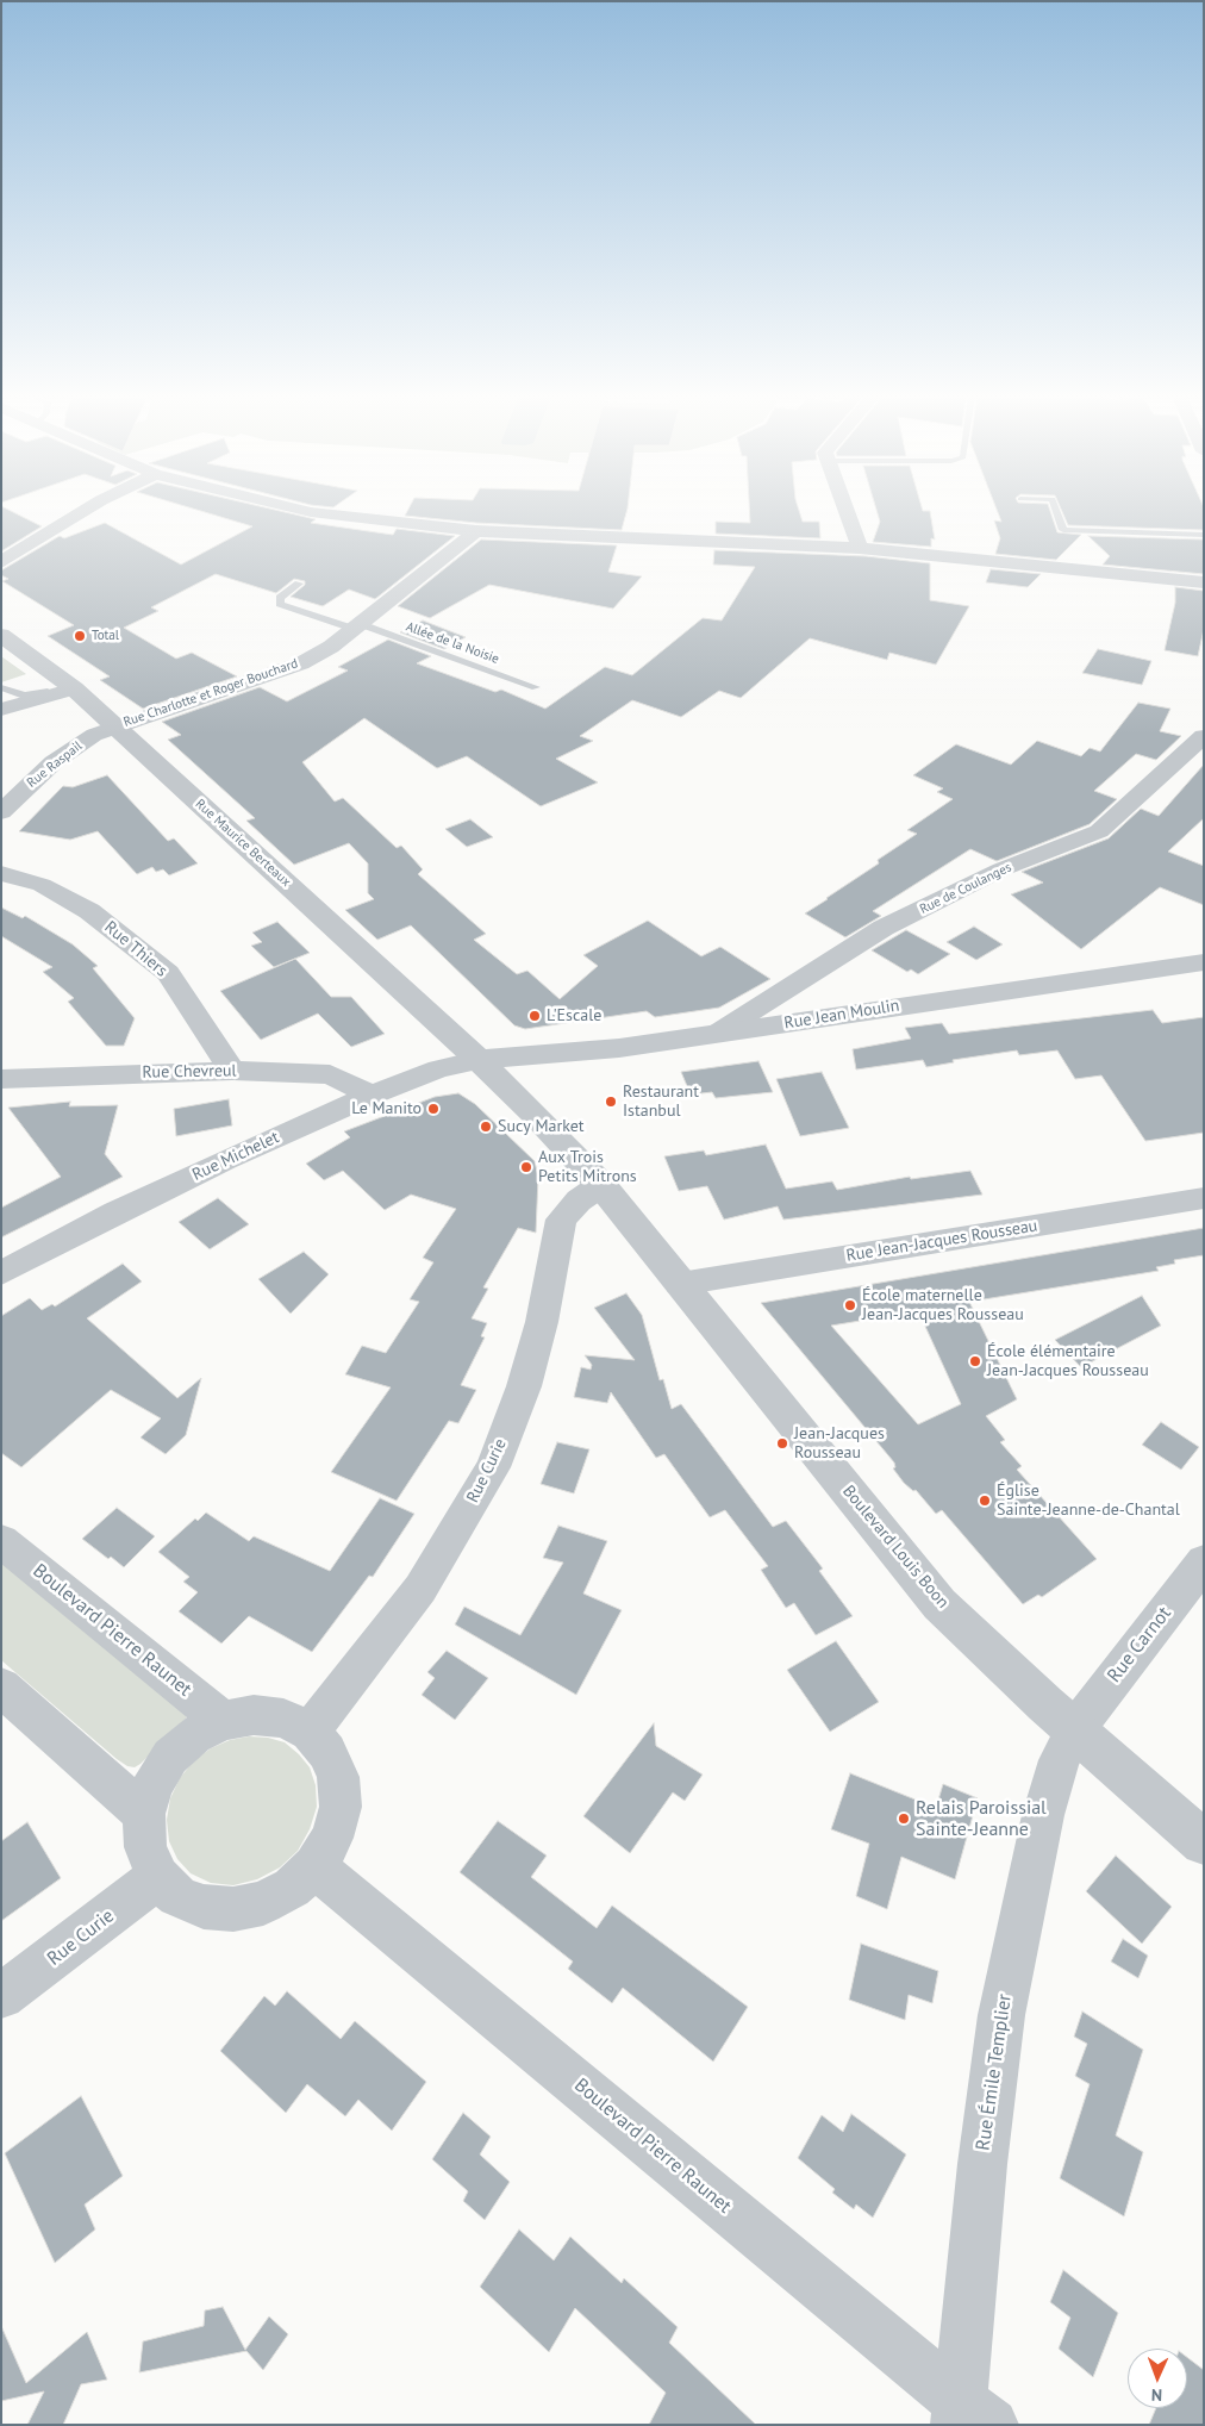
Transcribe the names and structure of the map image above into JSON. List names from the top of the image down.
{
  "streets": {
    "street": [
      "Rue Charlotte et Roger Bouchard",
      "Rue Raspail",
      "Rue Maurice Berteaux",
      "Rue de Coulanges",
      "Rue Thiers",
      "Rue Jean Moulin",
      "Rue Chevreul",
      "Rue Michelet",
      "Rue Jean-Jacques Rousseau",
      "Rue Curie",
      "Boulevard Louis Boon",
      "Boulevard Pierre Raunet",
      "Rue Carnot",
      "Rue Émile Templier"
    ],
    "lane": ["Allée de la Noisie"]
  },
  "crossings": [
    ["Allée de la Noisie", "Rue Charlotte et Roger Bouchard"],
    ["Rue Charlotte et Roger Bouchard", "Rue Raspail"],
    ["Rue Charlotte et Roger Bouchard", "Rue Maurice Berteaux"],
    ["Rue Raspail", "Rue Maurice Berteaux"],
    ["Rue Maurice Berteaux", "Rue Jean Moulin"],
    ["Rue Maurice Berteaux", "Rue Michelet"],
    ["Rue Maurice Berteaux", "Boulevard Louis Boon"],
    ["Rue de Coulanges", "Rue Jean Moulin"],
    ["Rue Thiers", "Rue Chevreul"],
    ["Rue Jean Moulin", "Rue Michelet"],
    ["Rue Jean Moulin", "Boulevard Louis Boon"],
    ["Rue Chevreul", "Rue Michelet"],
    ["Rue Michelet", "Boulevard Louis Boon"],
    ["Rue Jean-Jacques Rousseau", "Boulevard Louis Boon"],
    ["Rue Curie", "Boulevard Louis Boon"],
    ["Rue Curie", "Boulevard Pierre Raunet"],
    ["Boulevard Louis Boon", "Rue Carnot"],
    ["Boulevard Louis Boon", "Rue Émile Templier"],
    ["Boulevard Pierre Raunet", "Rue Émile Templier"],
    ["Rue Carnot", "Rue Émile Templier"]
  ],
  "places": [
    "Total",
    "L'Escale",
    "Restaurant Istanbul",
    "Le Manito",
    "Sucy Market",
    "Aux Trois Petits Mitrons",
    "École maternelle Jean-Jacques Rousseau",
    "École élémentaire Jean-Jacques Rousseau",
    "Jean-Jacques Rousseau",
    "Église Sainte-Jeanne-de-Chantal",
    "Relais Paroissial Sainte-Jeanne"
  ],
  "north": "bottom"
}
